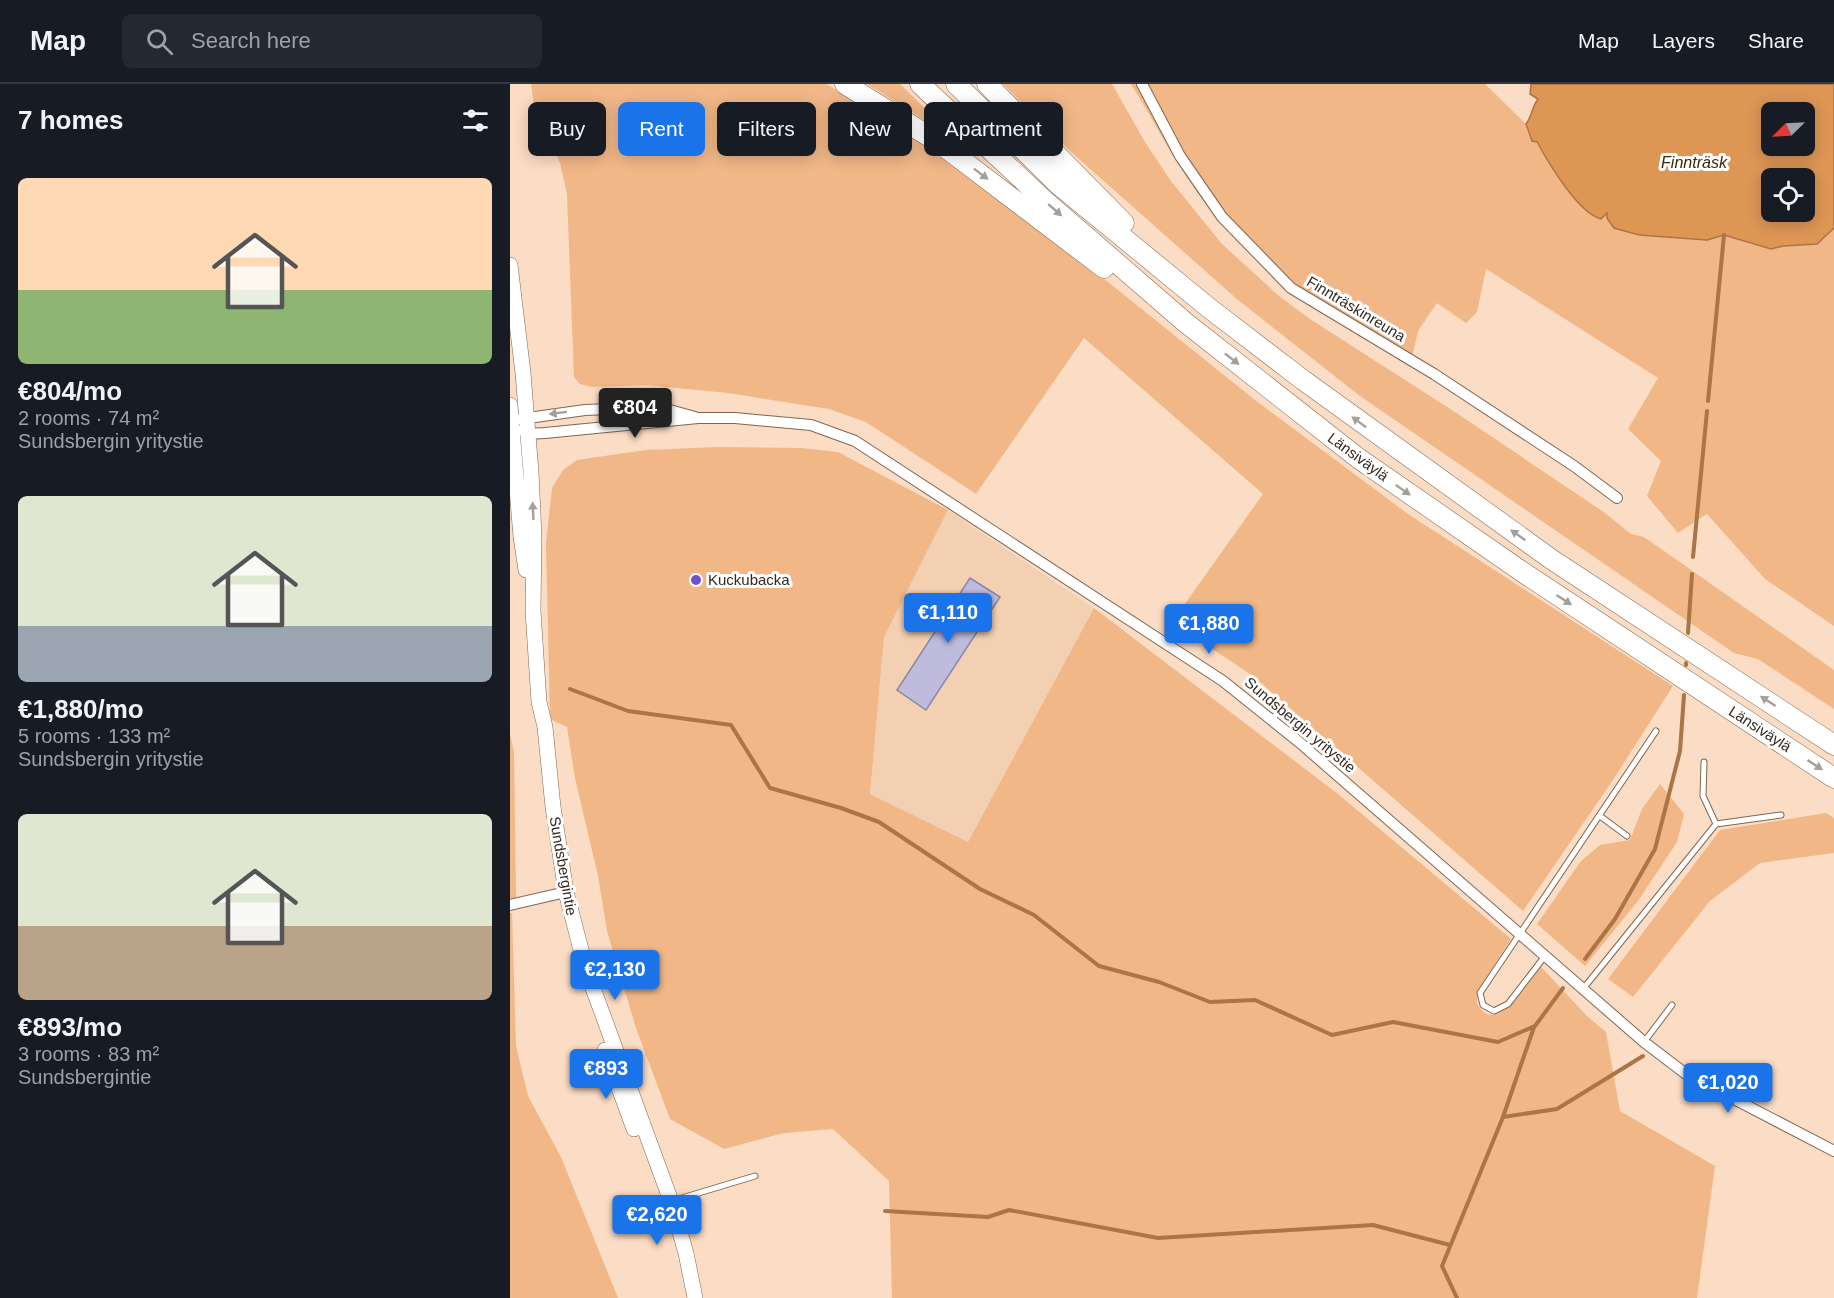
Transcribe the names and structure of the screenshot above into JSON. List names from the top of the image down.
{
  "streets": {
    "highway": ["Länsiväylä"],
    "main road": ["Sundsbergintie"],
    "street": ["Finnträskinreuna", "Sundsbergin yritystie"]
  },
  "crossings": [
    ["Sundsbergin yritystie", "Sundsbergintie"]
  ],
  "water": ["Finnträsk"],
  "places": ["Kuckubacka"],
  "north": "bottom left",
  "page": {
    "header": "Map",
    "search": "Search here",
    "nav": ["Map", "Layers", "Share"],
    "heading": "7 homes",
    "chip": [
      "Buy",
      "Rent",
      "Filters",
      "New",
      "Apartment"
    ],
    "list": [
      {
        "name": "€804/mo",
        "note": "2 rooms · 74 m² · Sundsbergin yritystie"
      },
      {
        "name": "€1,880/mo",
        "note": "5 rooms · 133 m² · Sundsbergin yritystie"
      },
      {
        "name": "€893/mo",
        "note": "3 rooms · 83 m² · Sundsbergintie"
      }
    ],
    "price": [
      "€804",
      "€1,110",
      "€1,880",
      "€2,130",
      "€893",
      "€1,020",
      "€2,620"
    ]
  }
}
